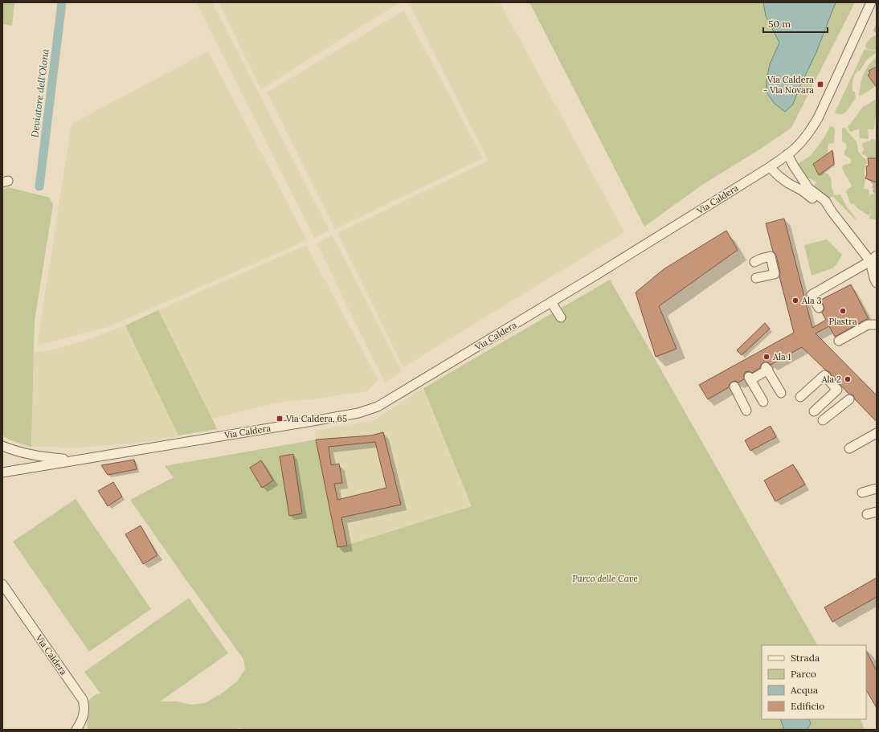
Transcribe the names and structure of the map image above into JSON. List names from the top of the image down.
{
  "streets": {
    "street": ["Via Caldera"]
  },
  "water": ["Deviatore dell'Olona"],
  "parks": ["Parco delle Cave"],
  "places": {
    "transit": ["Via Caldera - Via Novara", "Via Caldera, 65"],
    "other": [
      "Ala 3",
      "Piastra",
      "Ala 1",
      "Ala 2"
    ]
  },
  "legend": [
    "Strada",
    "Parco",
    "Acqua",
    "Edificio"
  ],
  "scale_bar": "50 m"
}
